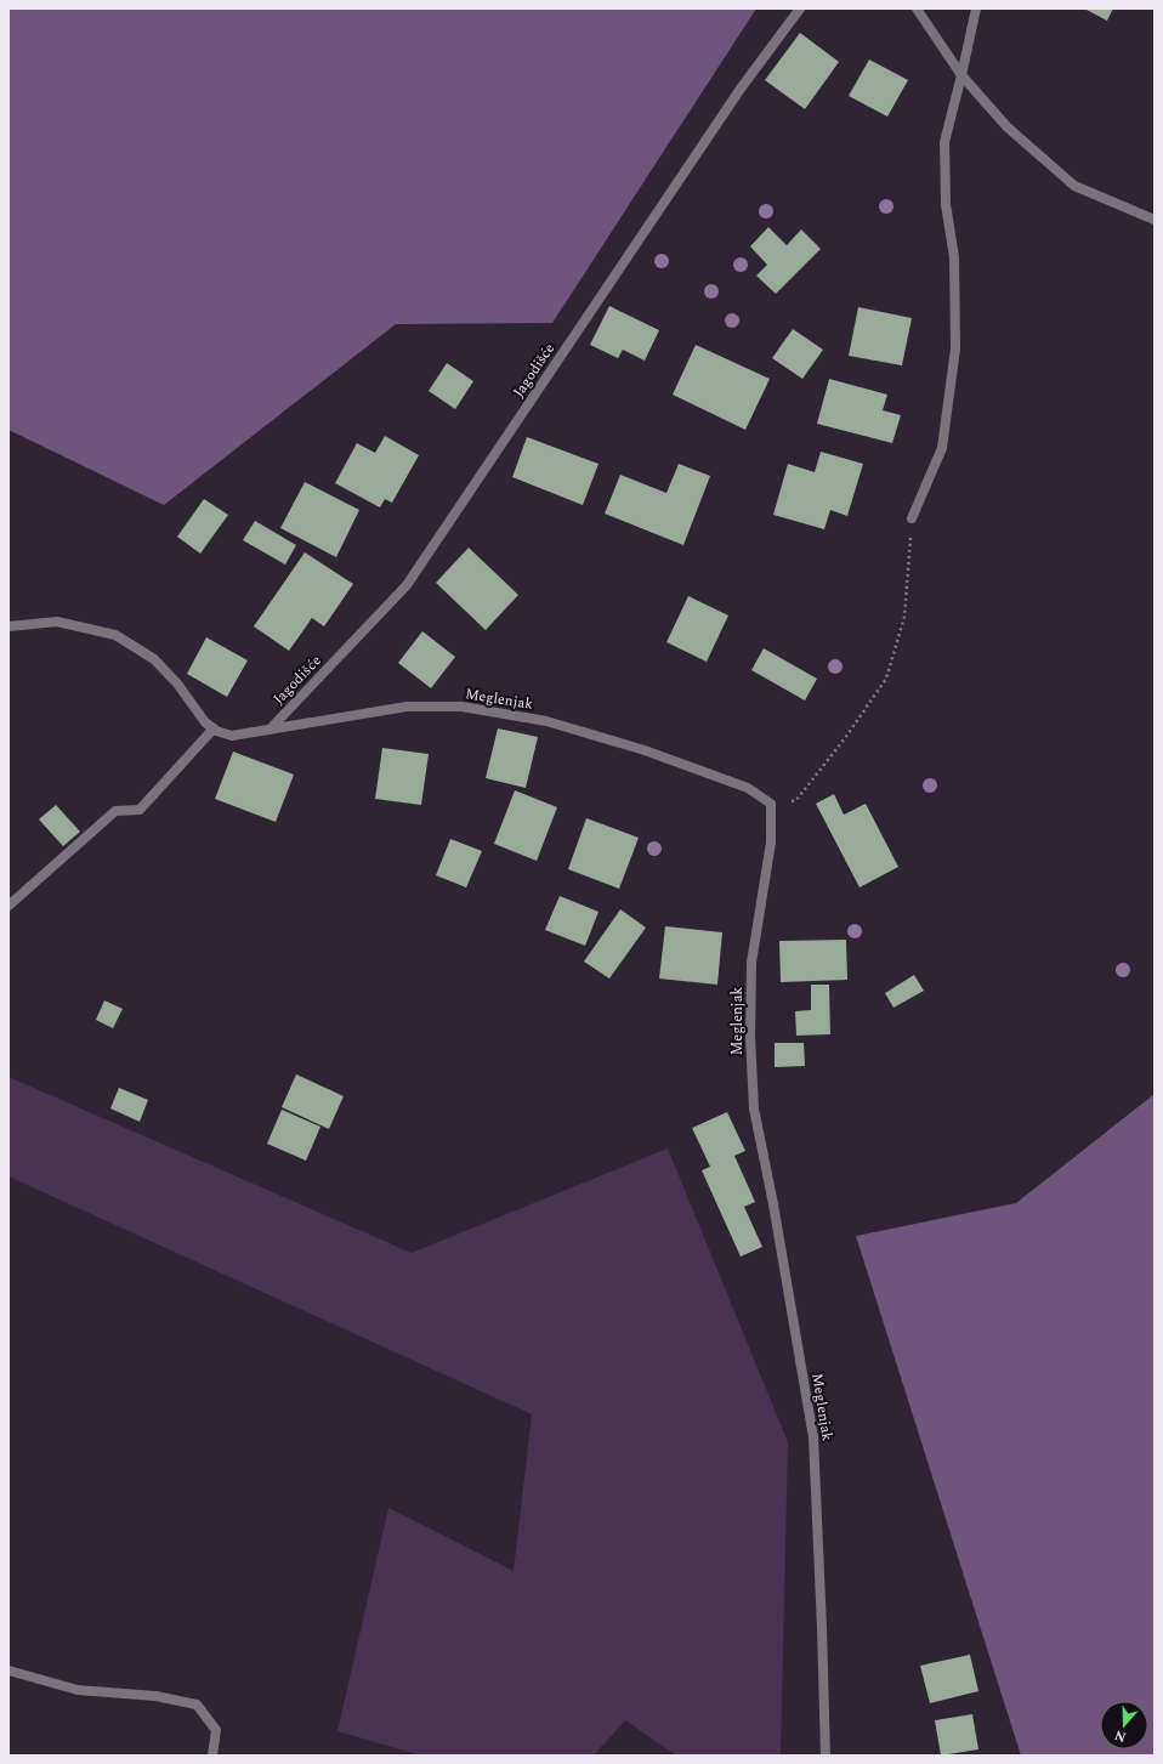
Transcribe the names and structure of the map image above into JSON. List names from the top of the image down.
{
  "streets": {
    "street": ["Jagodišće", "Meglenjak"]
  },
  "crossings": [
    ["Jagodišće", "Meglenjak"]
  ],
  "north": "bottom"
}
